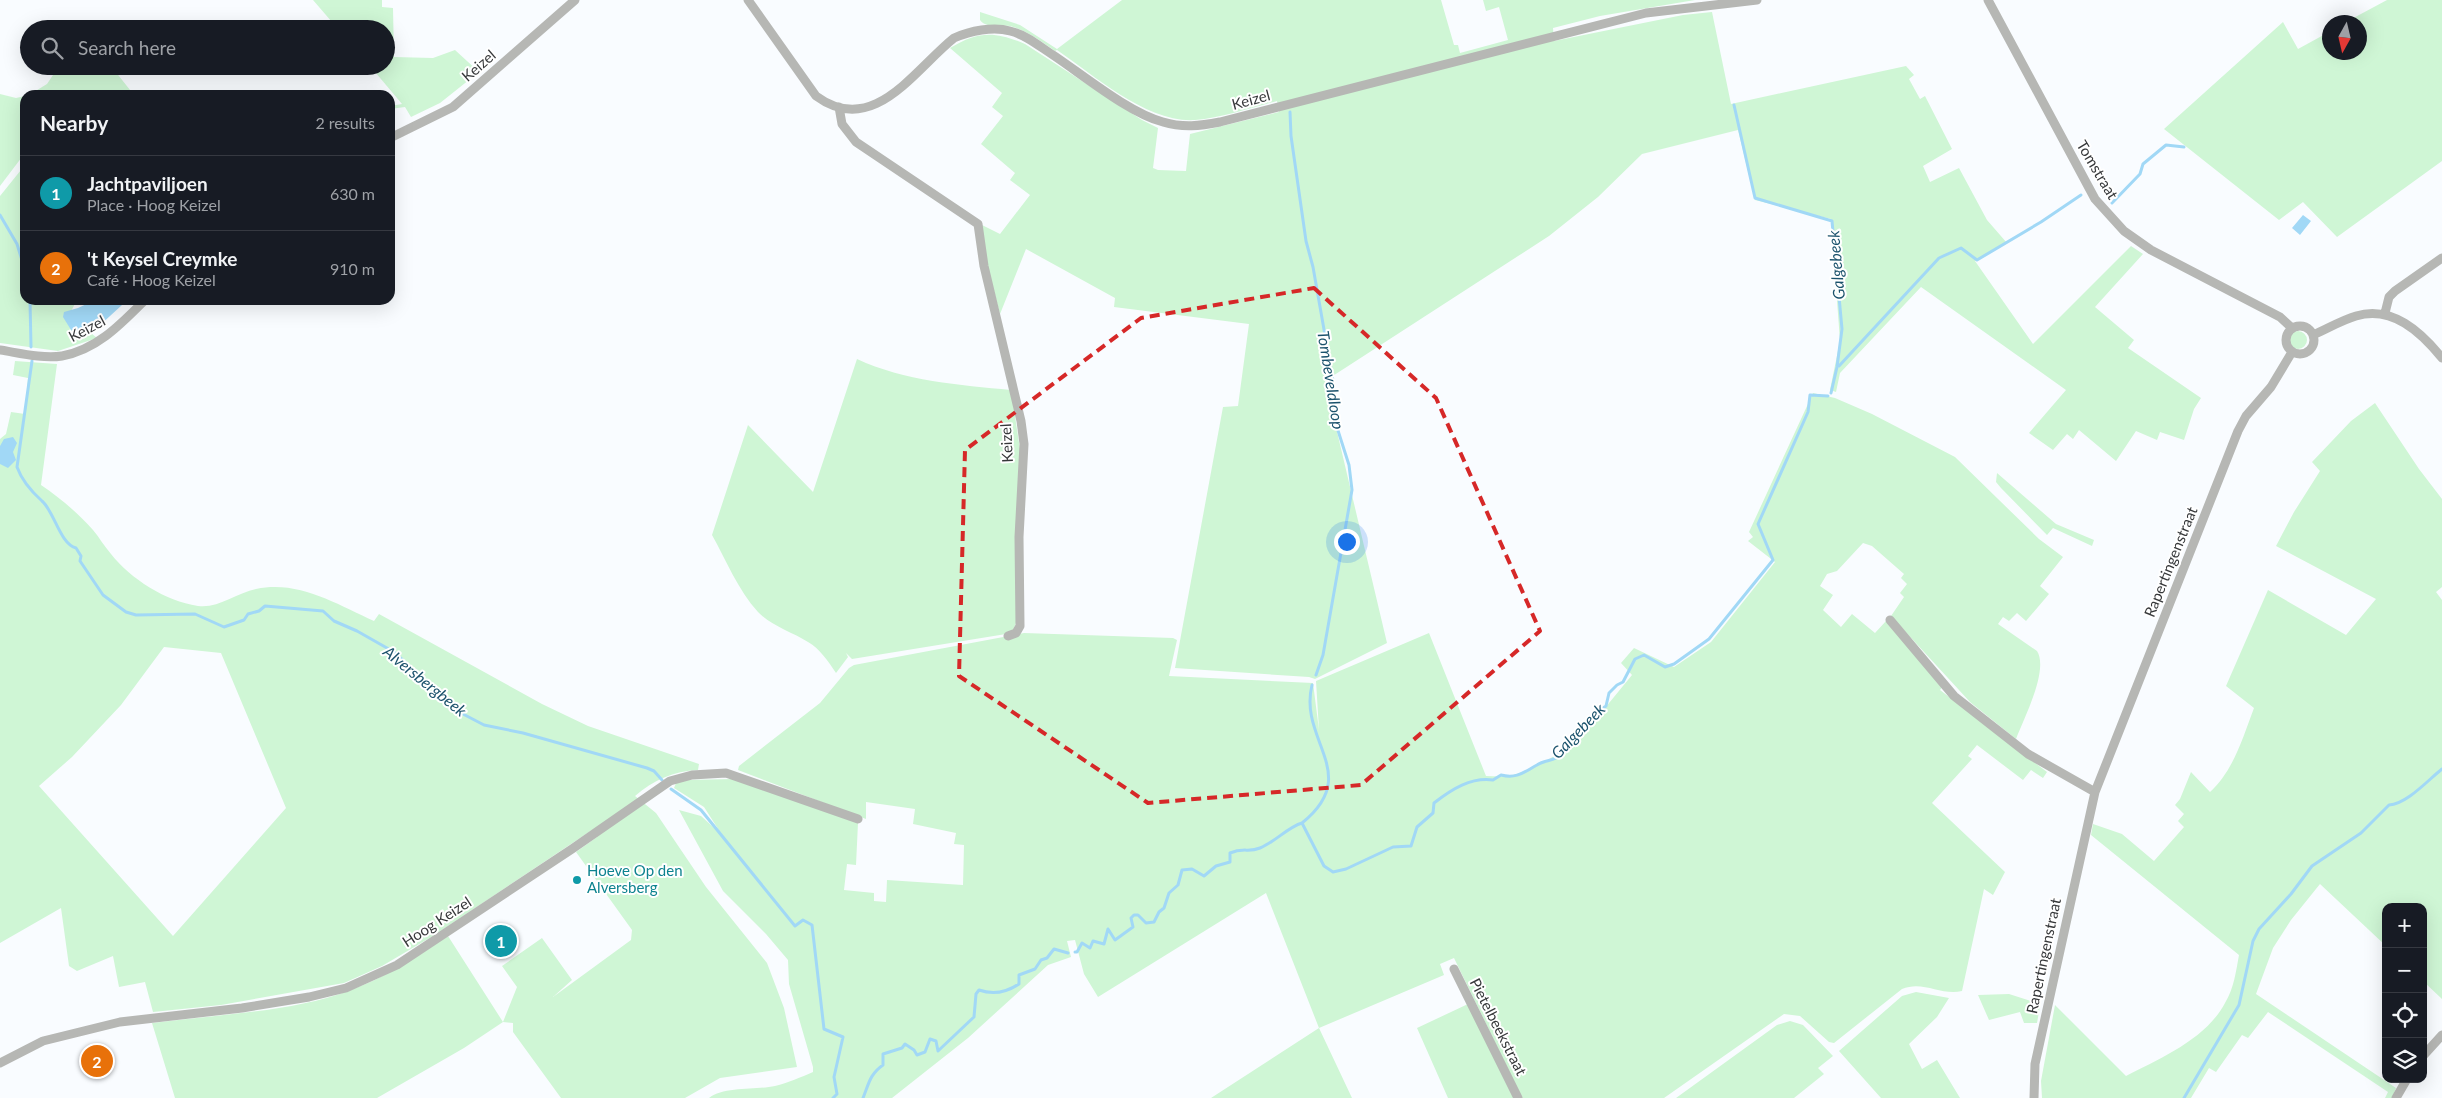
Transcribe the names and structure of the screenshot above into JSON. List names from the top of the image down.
{
  "streets": {
    "street": [
      "Keizel",
      "Tomstraat",
      "Rapertingenstraat",
      "Hoog Keizel",
      "Pietelbeekstraat"
    ]
  },
  "crossings": [
    ["Tomstraat", "Rapertingenstraat"]
  ],
  "water": ["Galgebeek", "Tombeveldloop", "Alversbergbeek"],
  "places": ["Hoeve Op den Alversberg"],
  "north": "bottom",
  "page": {
    "search": "Search here",
    "heading": ["Nearby", "2 results"],
    "list": [
      {
        "mark": "1",
        "name": "Jachtpaviljoen",
        "note": "Place · Hoog Keizel",
        "value": "630 m"
      },
      {
        "mark": "2",
        "name": "'t Keysel Creymke",
        "note": "Café · Hoog Keizel",
        "value": "910 m"
      }
    ],
    "map_buttons": ["+", "−"],
    "pins": ["1", "2"]
  }
}
